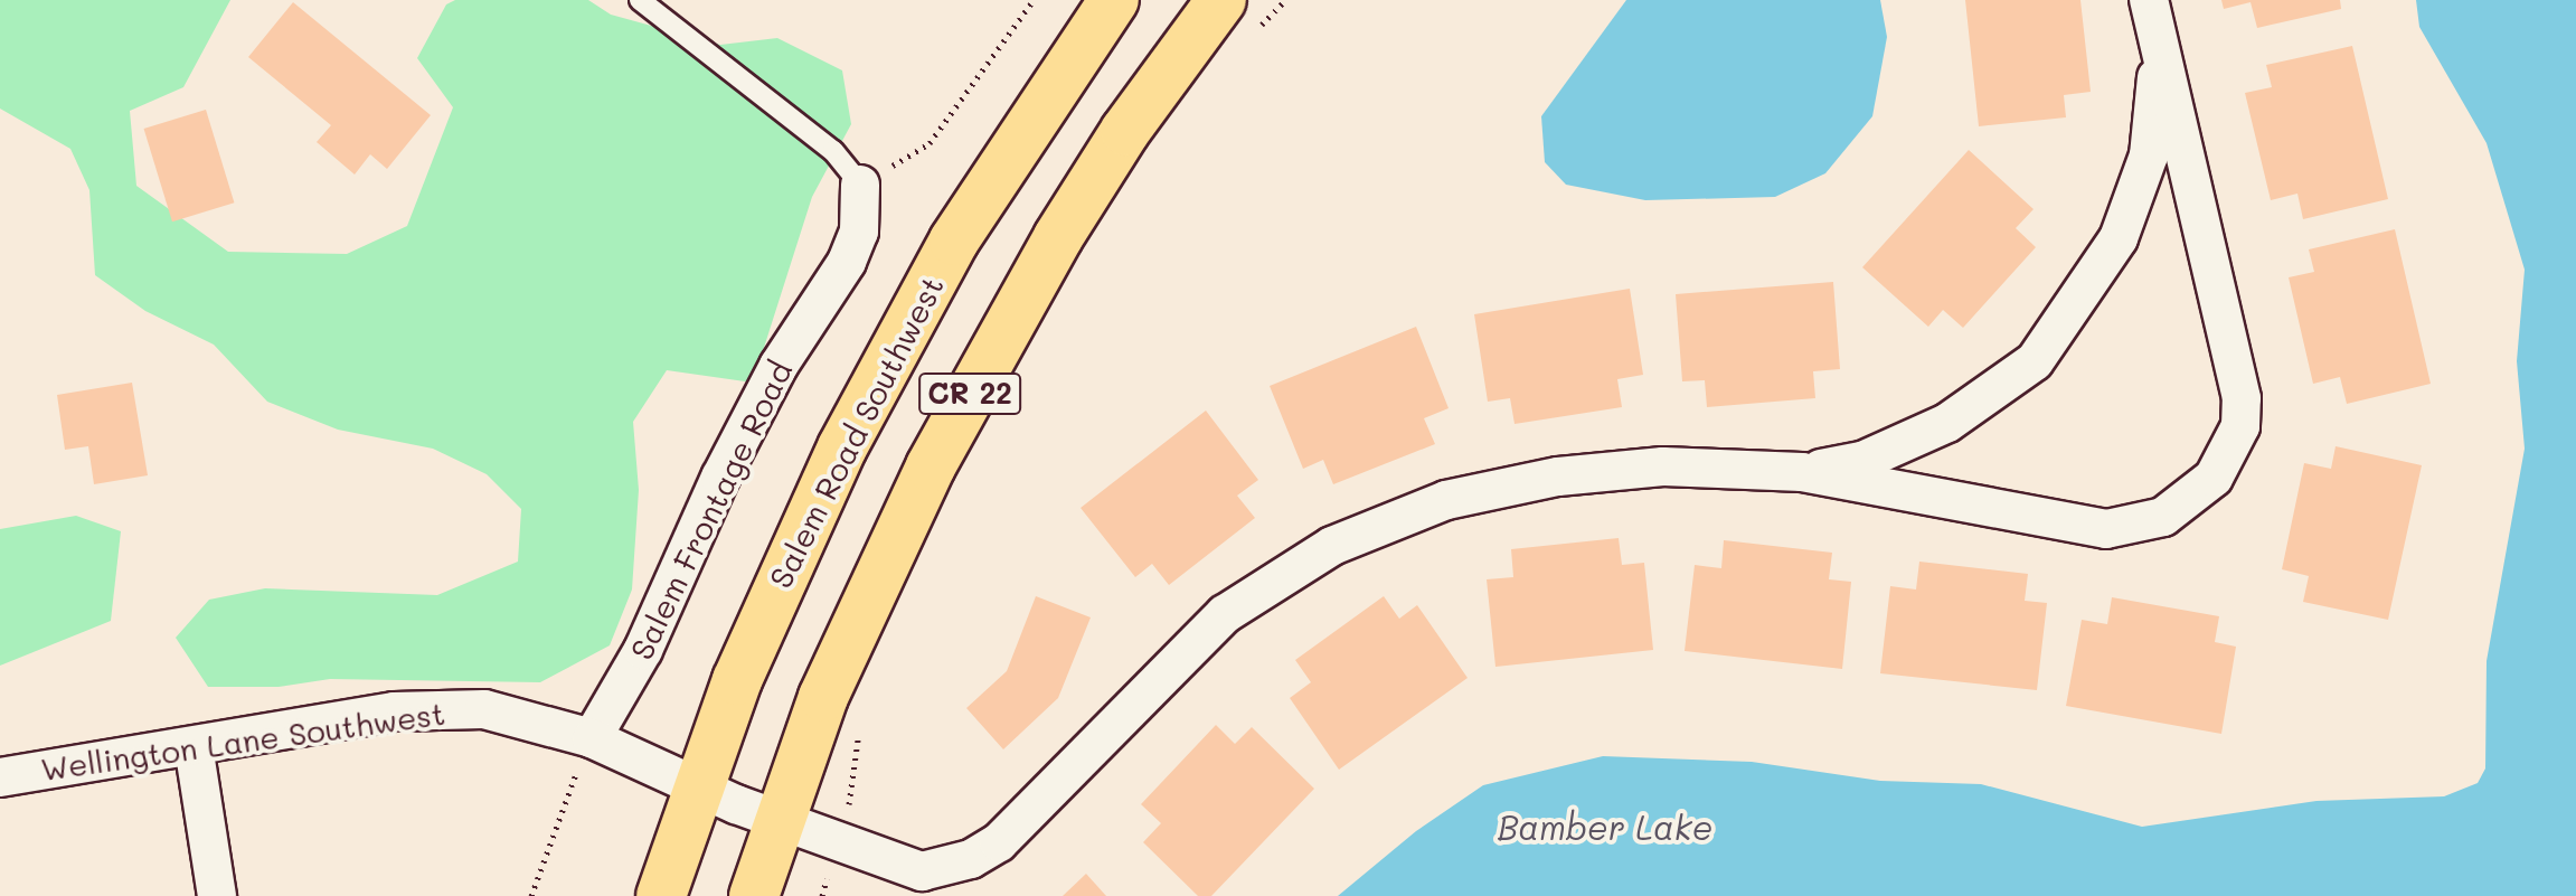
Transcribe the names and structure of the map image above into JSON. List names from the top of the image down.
{
  "streets": {
    "main road": ["CR 22", "Salem Road Southwest"],
    "street": ["Salem Frontage Road", "Wellington Lane Southwest"]
  },
  "crossings": [
    ["Salem Road Southwest", "Wellington Lane Southwest"],
    ["Salem Frontage Road", "Wellington Lane Southwest"]
  ],
  "water": ["Bamber Lake"]
}
